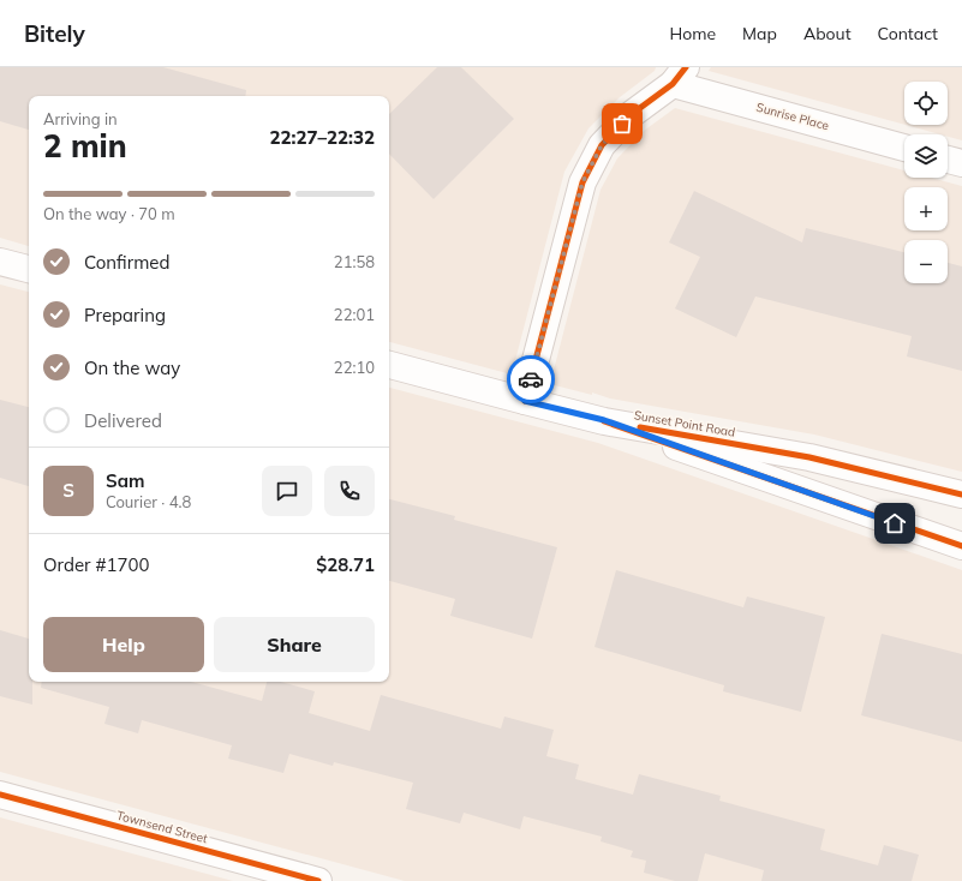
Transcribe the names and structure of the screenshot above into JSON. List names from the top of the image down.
{
  "streets": {
    "main road": ["Sunrise Place", "Sunset Point Road", "Townsend Street"]
  },
  "page": {
    "header": "Bitely",
    "nav": [
      "Home",
      "Map",
      "About",
      "Contact"
    ],
    "map_buttons": ["+", "−"],
    "heading": ["2 min", "Arriving in", "22:27–22:32"],
    "panel": [
      "Sam",
      "Courier · 4.8",
      "Order #1700",
      "$28.71"
    ],
    "bar": "On the way · 70 m",
    "list": [
      ["Confirmed", "21:58"],
      ["Preparing", "22:01"],
      ["On the way", "22:10"],
      "Delivered"
    ],
    "round": "S",
    "buttons": ["Help", "Share"]
  }
}
